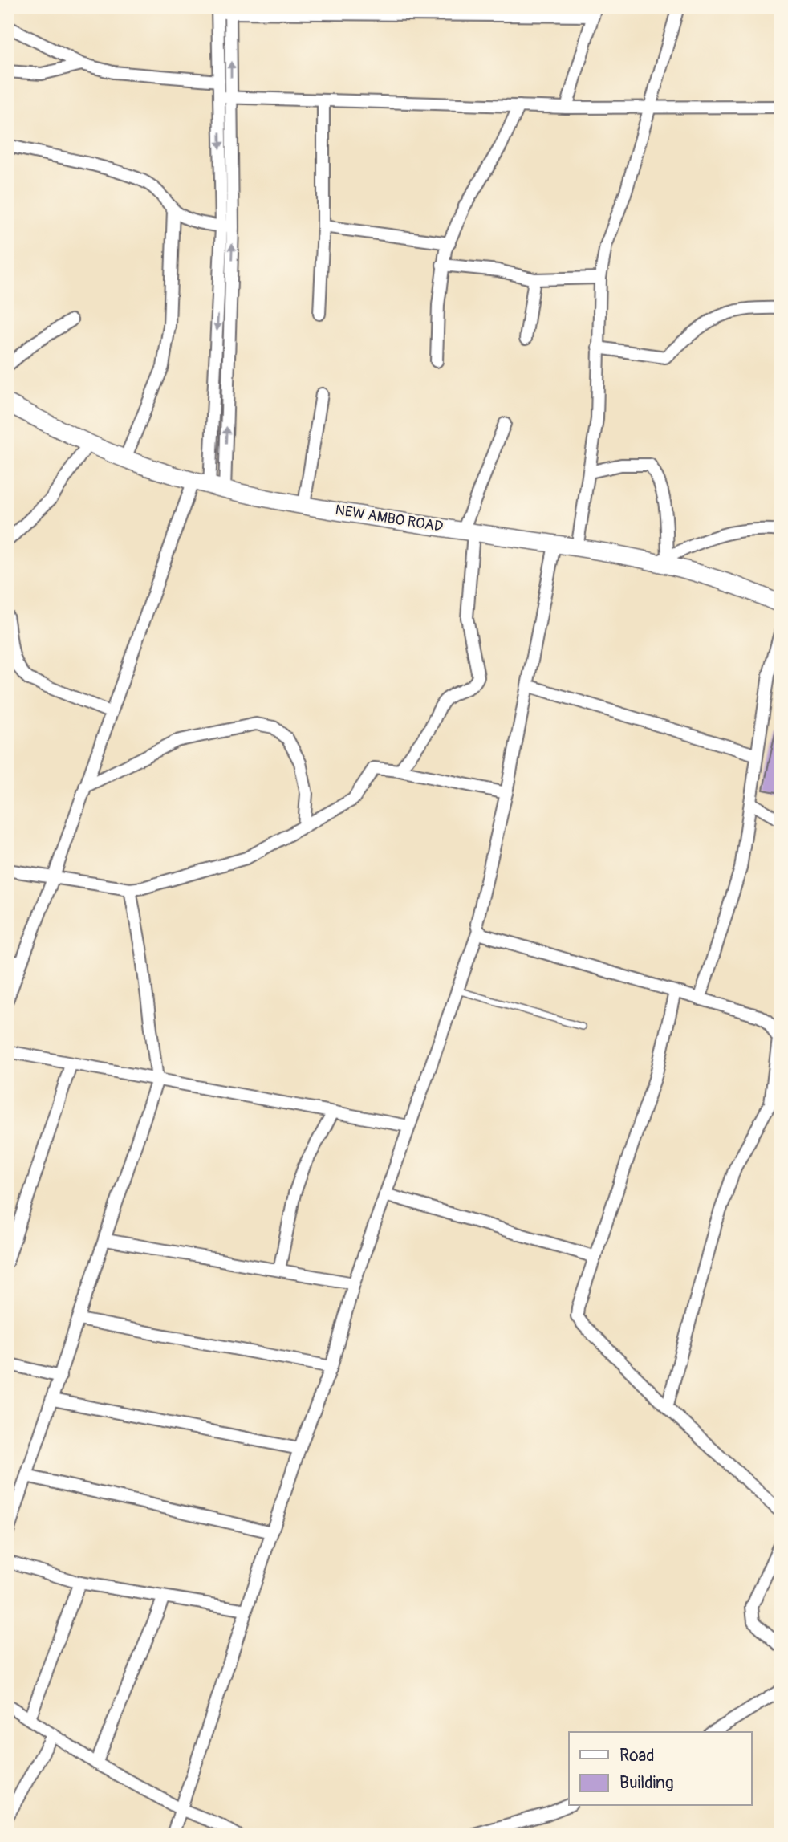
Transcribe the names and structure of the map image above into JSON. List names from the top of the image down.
{
  "streets": {
    "main road": ["NEW AMBO ROAD"]
  },
  "legend": ["Road", "Building"]
}
